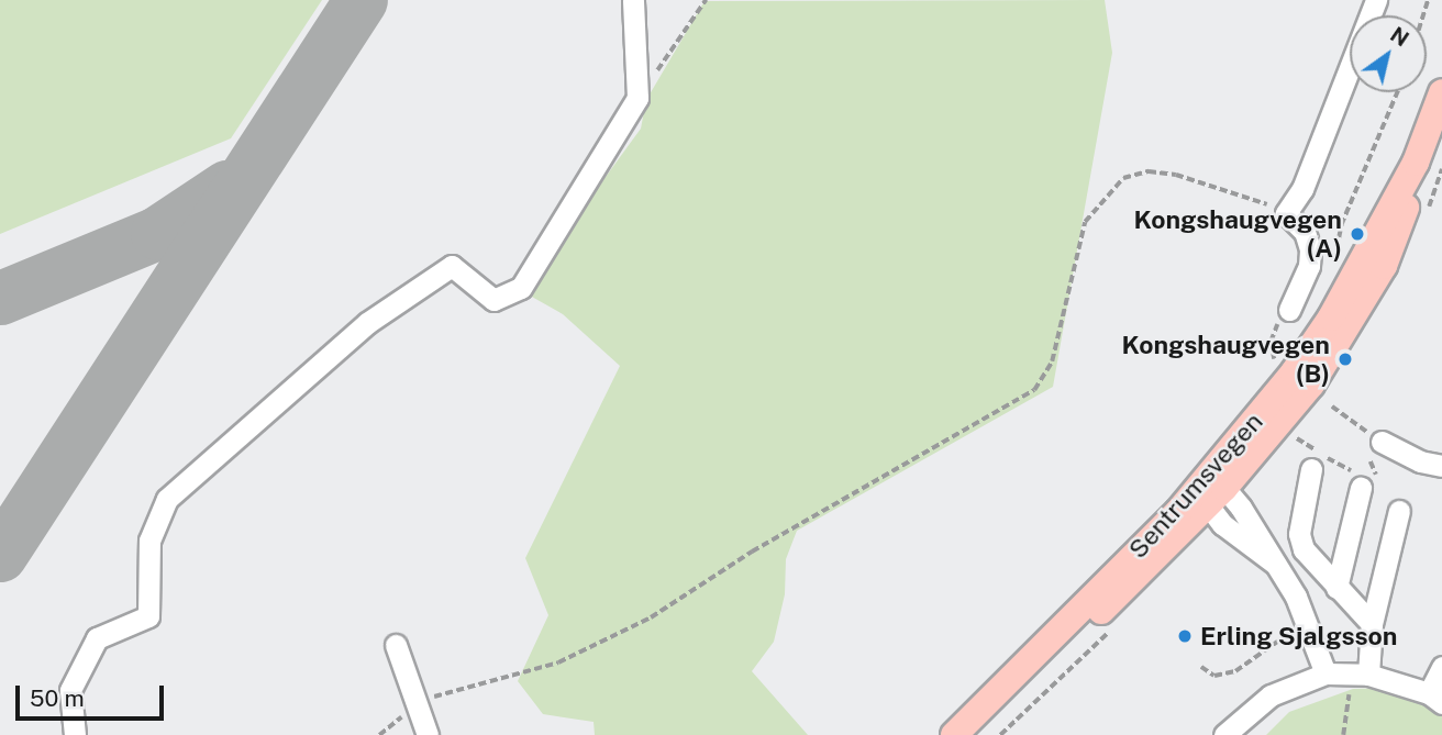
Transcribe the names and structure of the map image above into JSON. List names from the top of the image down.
{
  "streets": {
    "main road": ["Sentrumsvegen"]
  },
  "places": ["Kongshaugvegen (A)", "Kongshaugvegen (B)", "Erling Sjalgsson"],
  "scale_bar": "50 m",
  "north": "top right"
}
